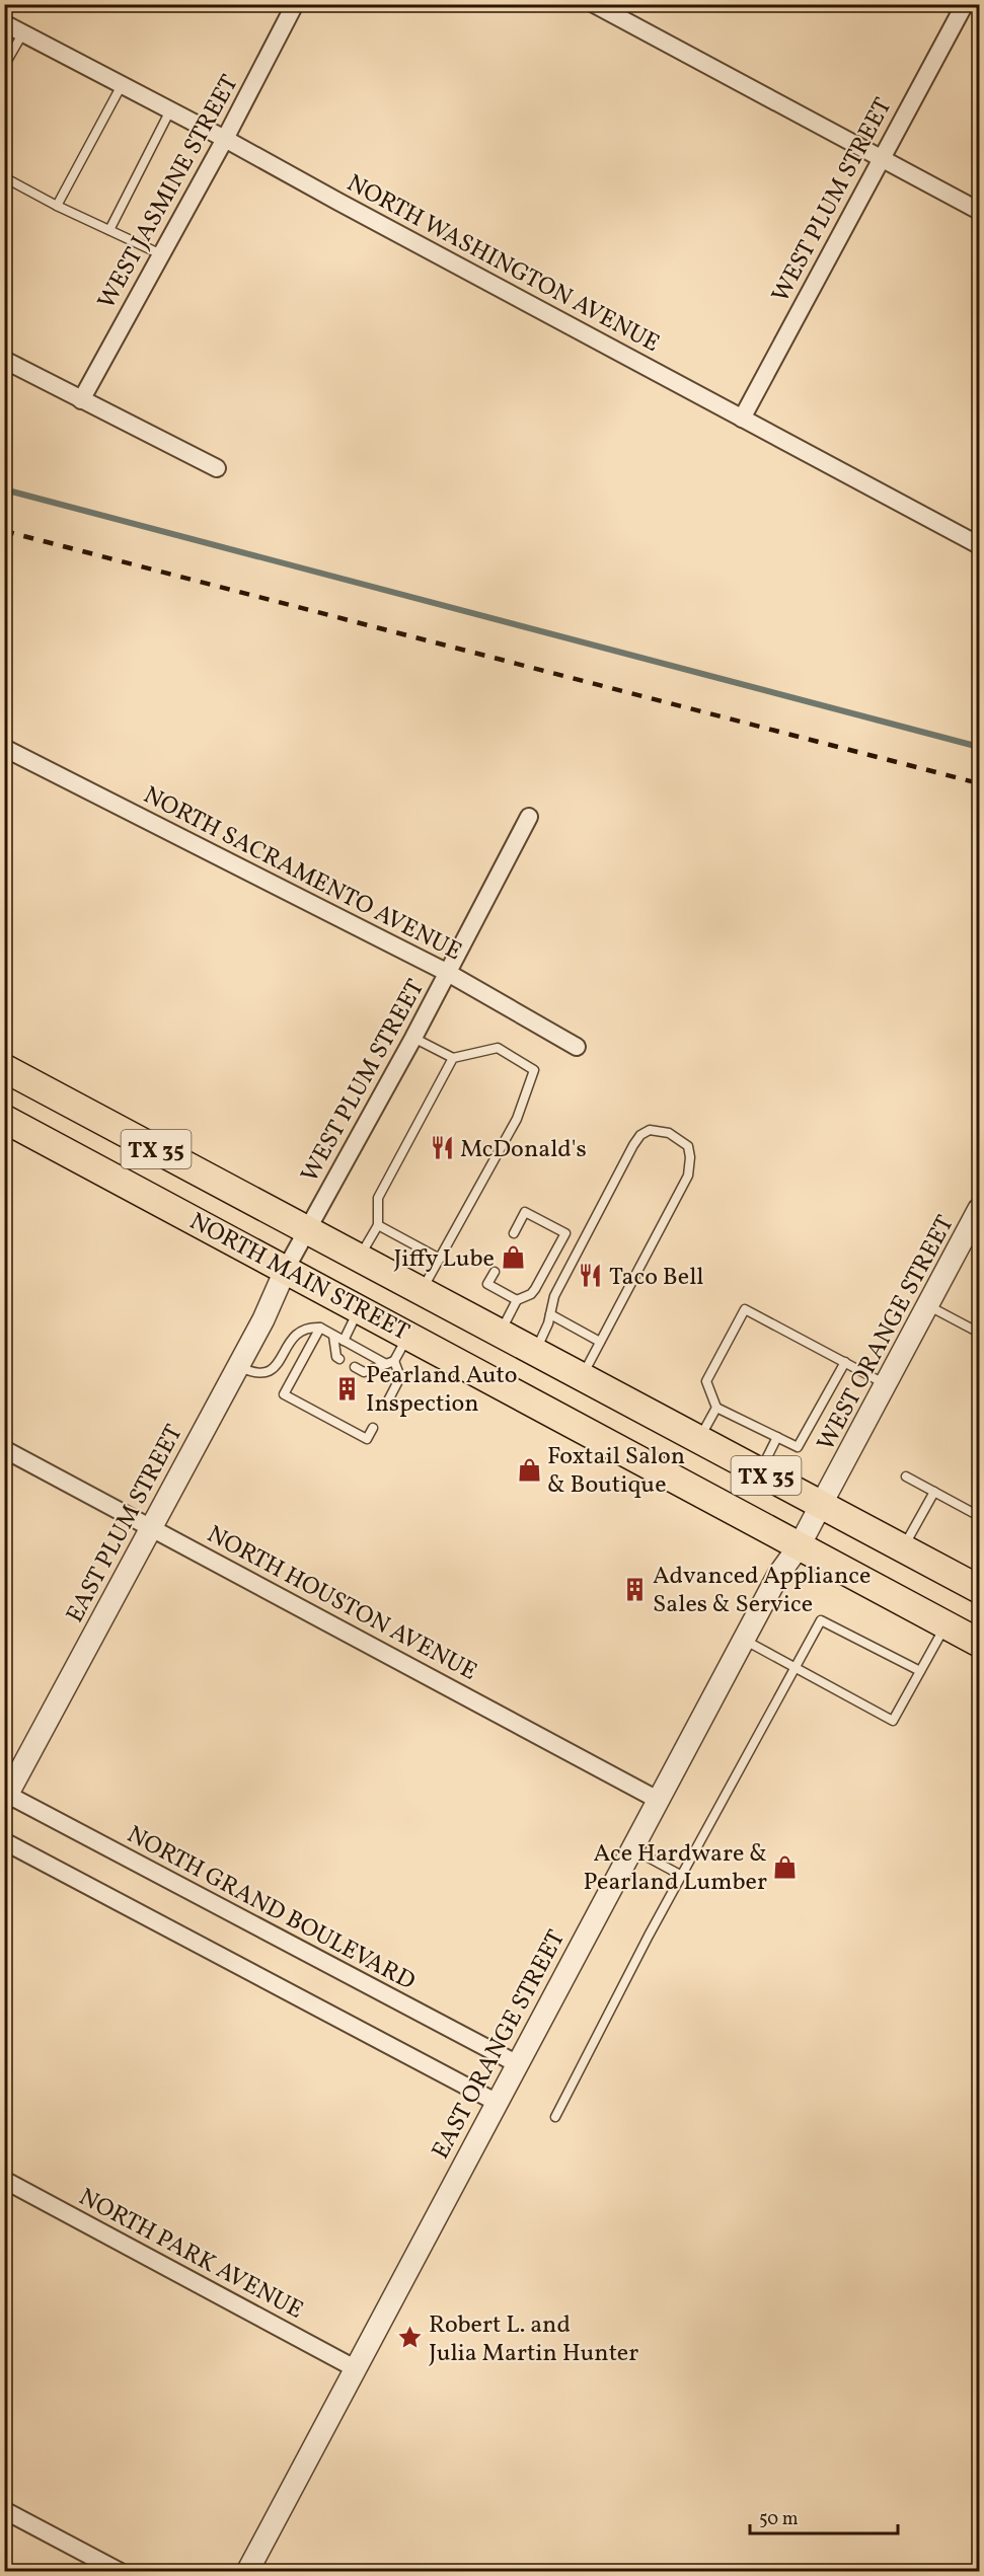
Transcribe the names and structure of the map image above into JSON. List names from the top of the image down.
{
  "streets": {
    "main road": ["TX 35", "NORTH MAIN STREET"],
    "street": [
      "WEST JASMINE STREET",
      "WEST PLUM STREET",
      "NORTH WASHINGTON AVENUE",
      "NORTH SACRAMENTO AVENUE",
      "WEST ORANGE STREET",
      "EAST PLUM STREET",
      "NORTH HOUSTON AVENUE",
      "NORTH GRAND BOULEVARD",
      "EAST ORANGE STREET",
      "NORTH PARK AVENUE"
    ]
  },
  "crossings": [
    ["WEST JASMINE STREET", "NORTH WASHINGTON AVENUE"],
    ["WEST PLUM STREET", "NORTH WASHINGTON AVENUE"],
    ["WEST PLUM STREET", "NORTH SACRAMENTO AVENUE"],
    ["WEST PLUM STREET", "NORTH MAIN STREET"],
    ["WEST PLUM STREET", "EAST PLUM STREET"],
    ["NORTH MAIN STREET", "WEST ORANGE STREET"],
    ["NORTH MAIN STREET", "EAST PLUM STREET"],
    ["NORTH MAIN STREET", "EAST ORANGE STREET"],
    ["WEST ORANGE STREET", "EAST ORANGE STREET"],
    ["EAST PLUM STREET", "NORTH HOUSTON AVENUE"],
    ["EAST PLUM STREET", "NORTH GRAND BOULEVARD"],
    ["NORTH HOUSTON AVENUE", "EAST ORANGE STREET"],
    ["NORTH GRAND BOULEVARD", "EAST ORANGE STREET"],
    ["EAST ORANGE STREET", "NORTH PARK AVENUE"]
  ],
  "places": {
    "restaurant": ["McDonald's", "Taco Bell"],
    "shop": ["Jiffy Lube", "Foxtail Salon & Boutique", "Ace Hardware & Pearland Lumber"],
    "building": ["Pearland Auto Inspection", "Advanced Appliance Sales & Service"],
    "place": ["Robert L. and Julia Martin Hunter"]
  },
  "scale_bar": "50 m"
}
